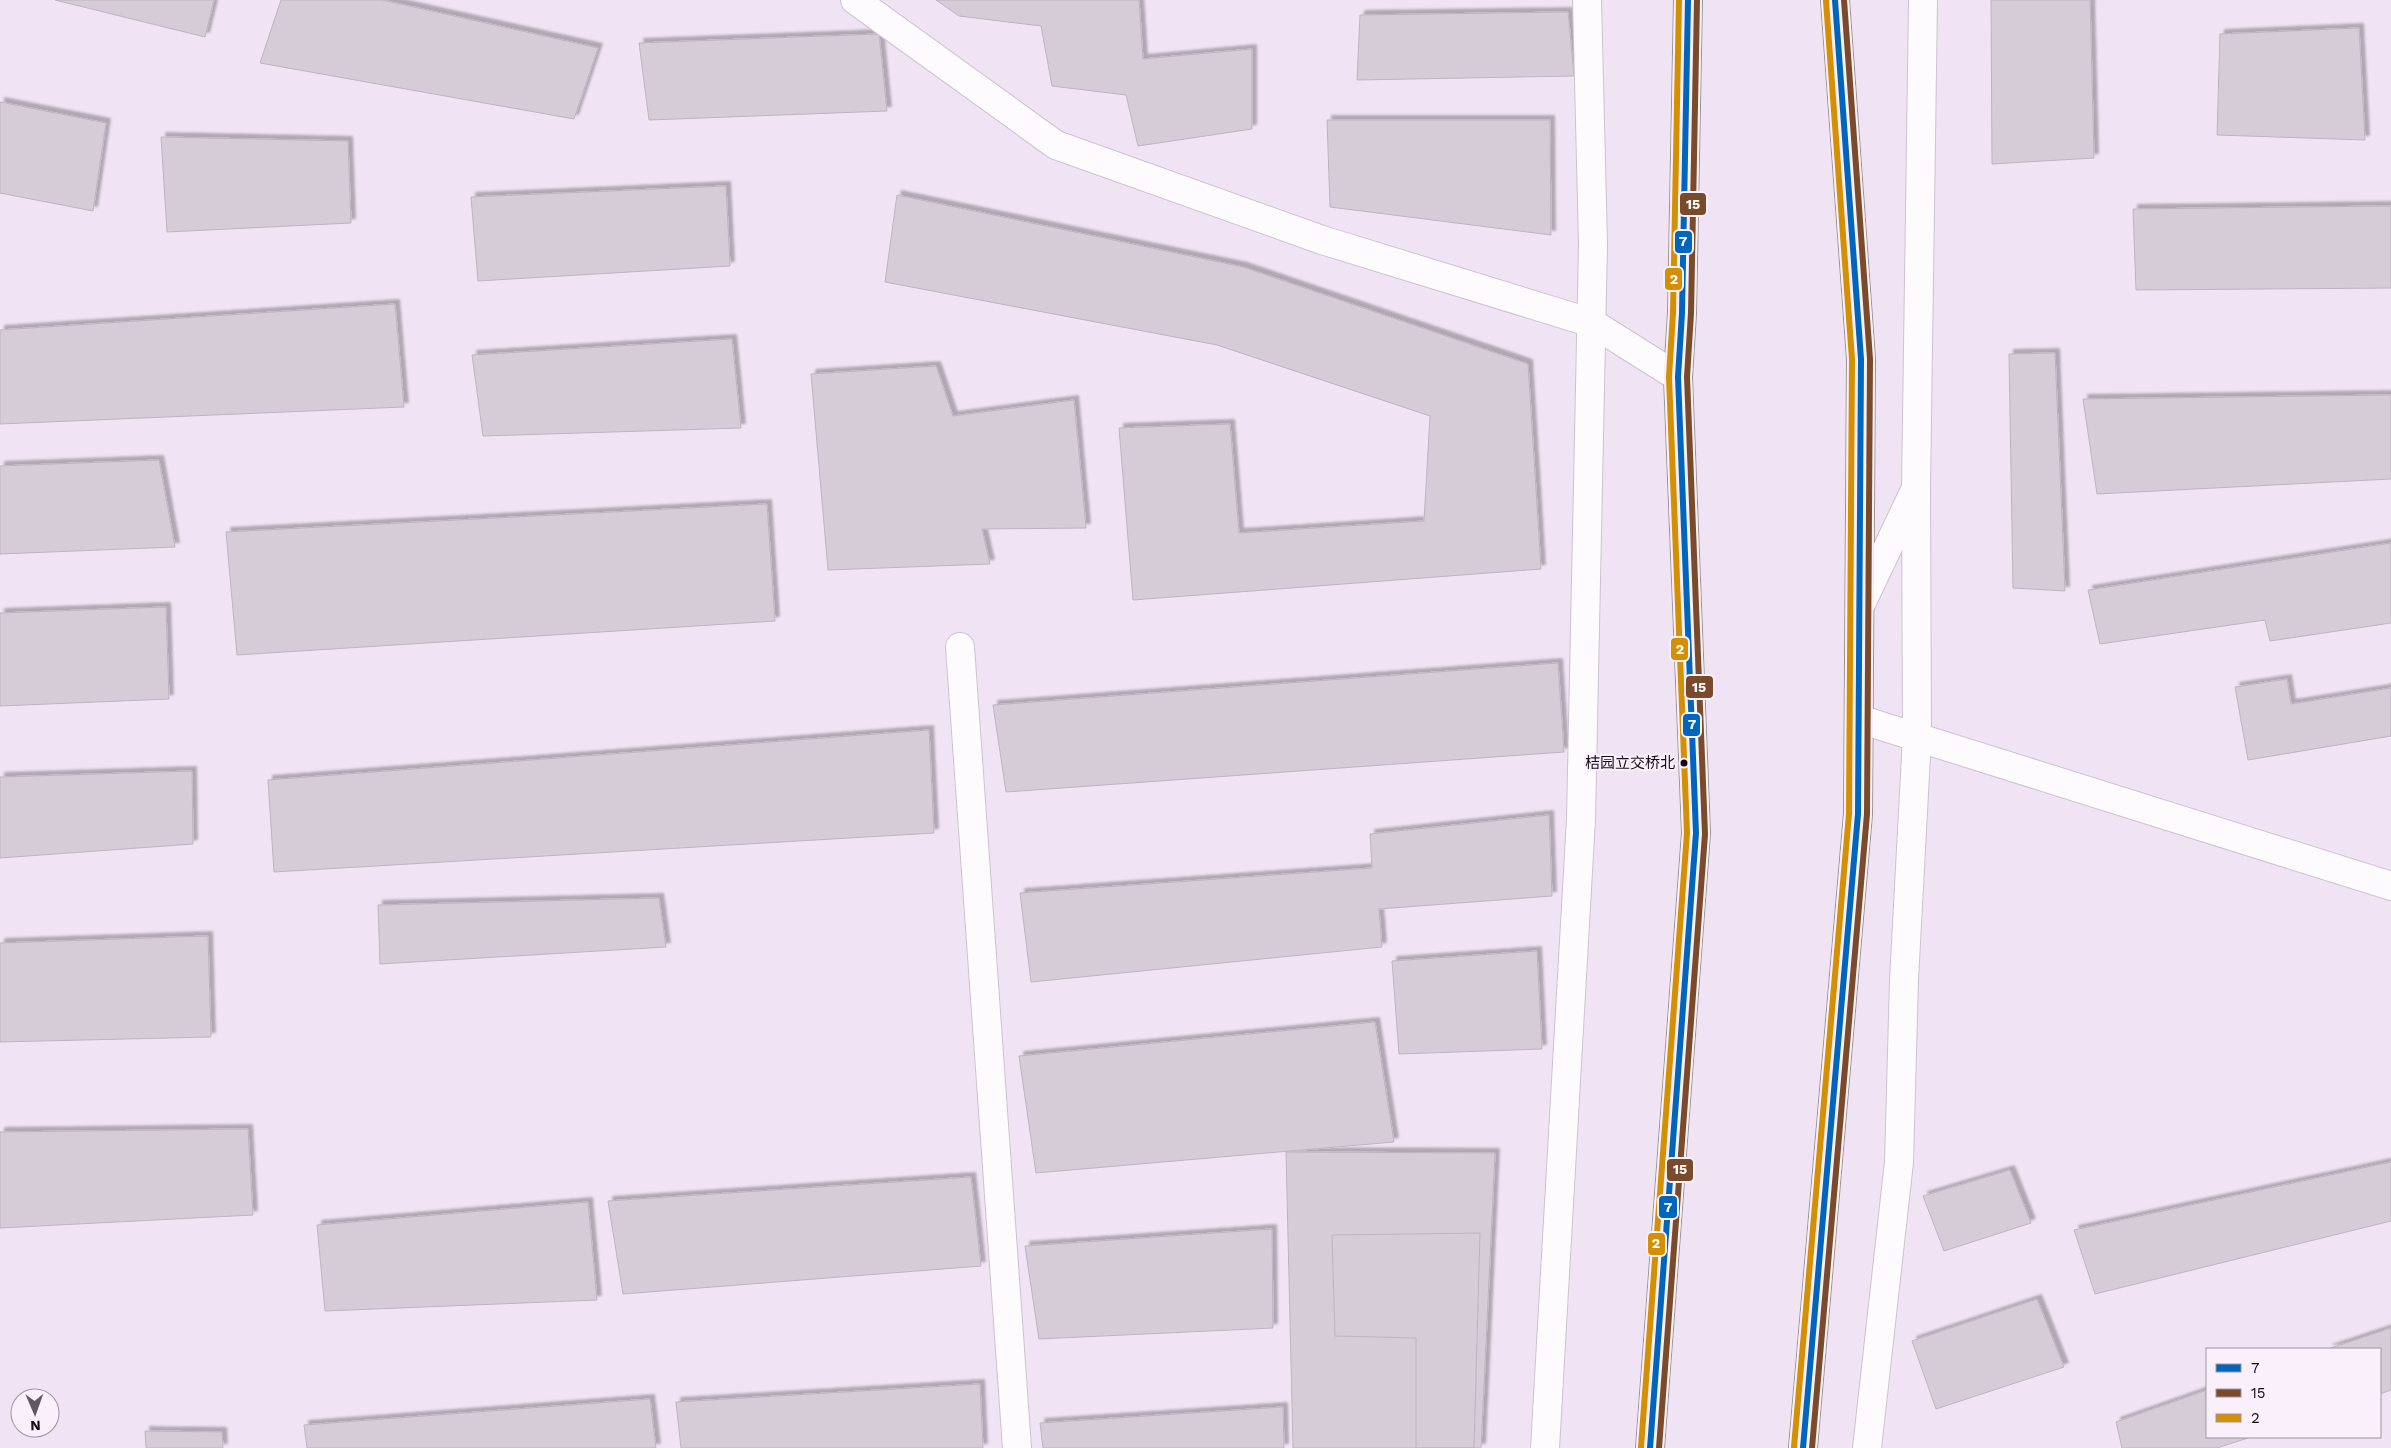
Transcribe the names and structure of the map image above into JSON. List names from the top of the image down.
{
  "places": ["桔园立交桥北"],
  "lines": ["transit line 7", "transit line 15", "transit line 2"],
  "legend": ["7", "15", "2"],
  "north": "bottom"
}
